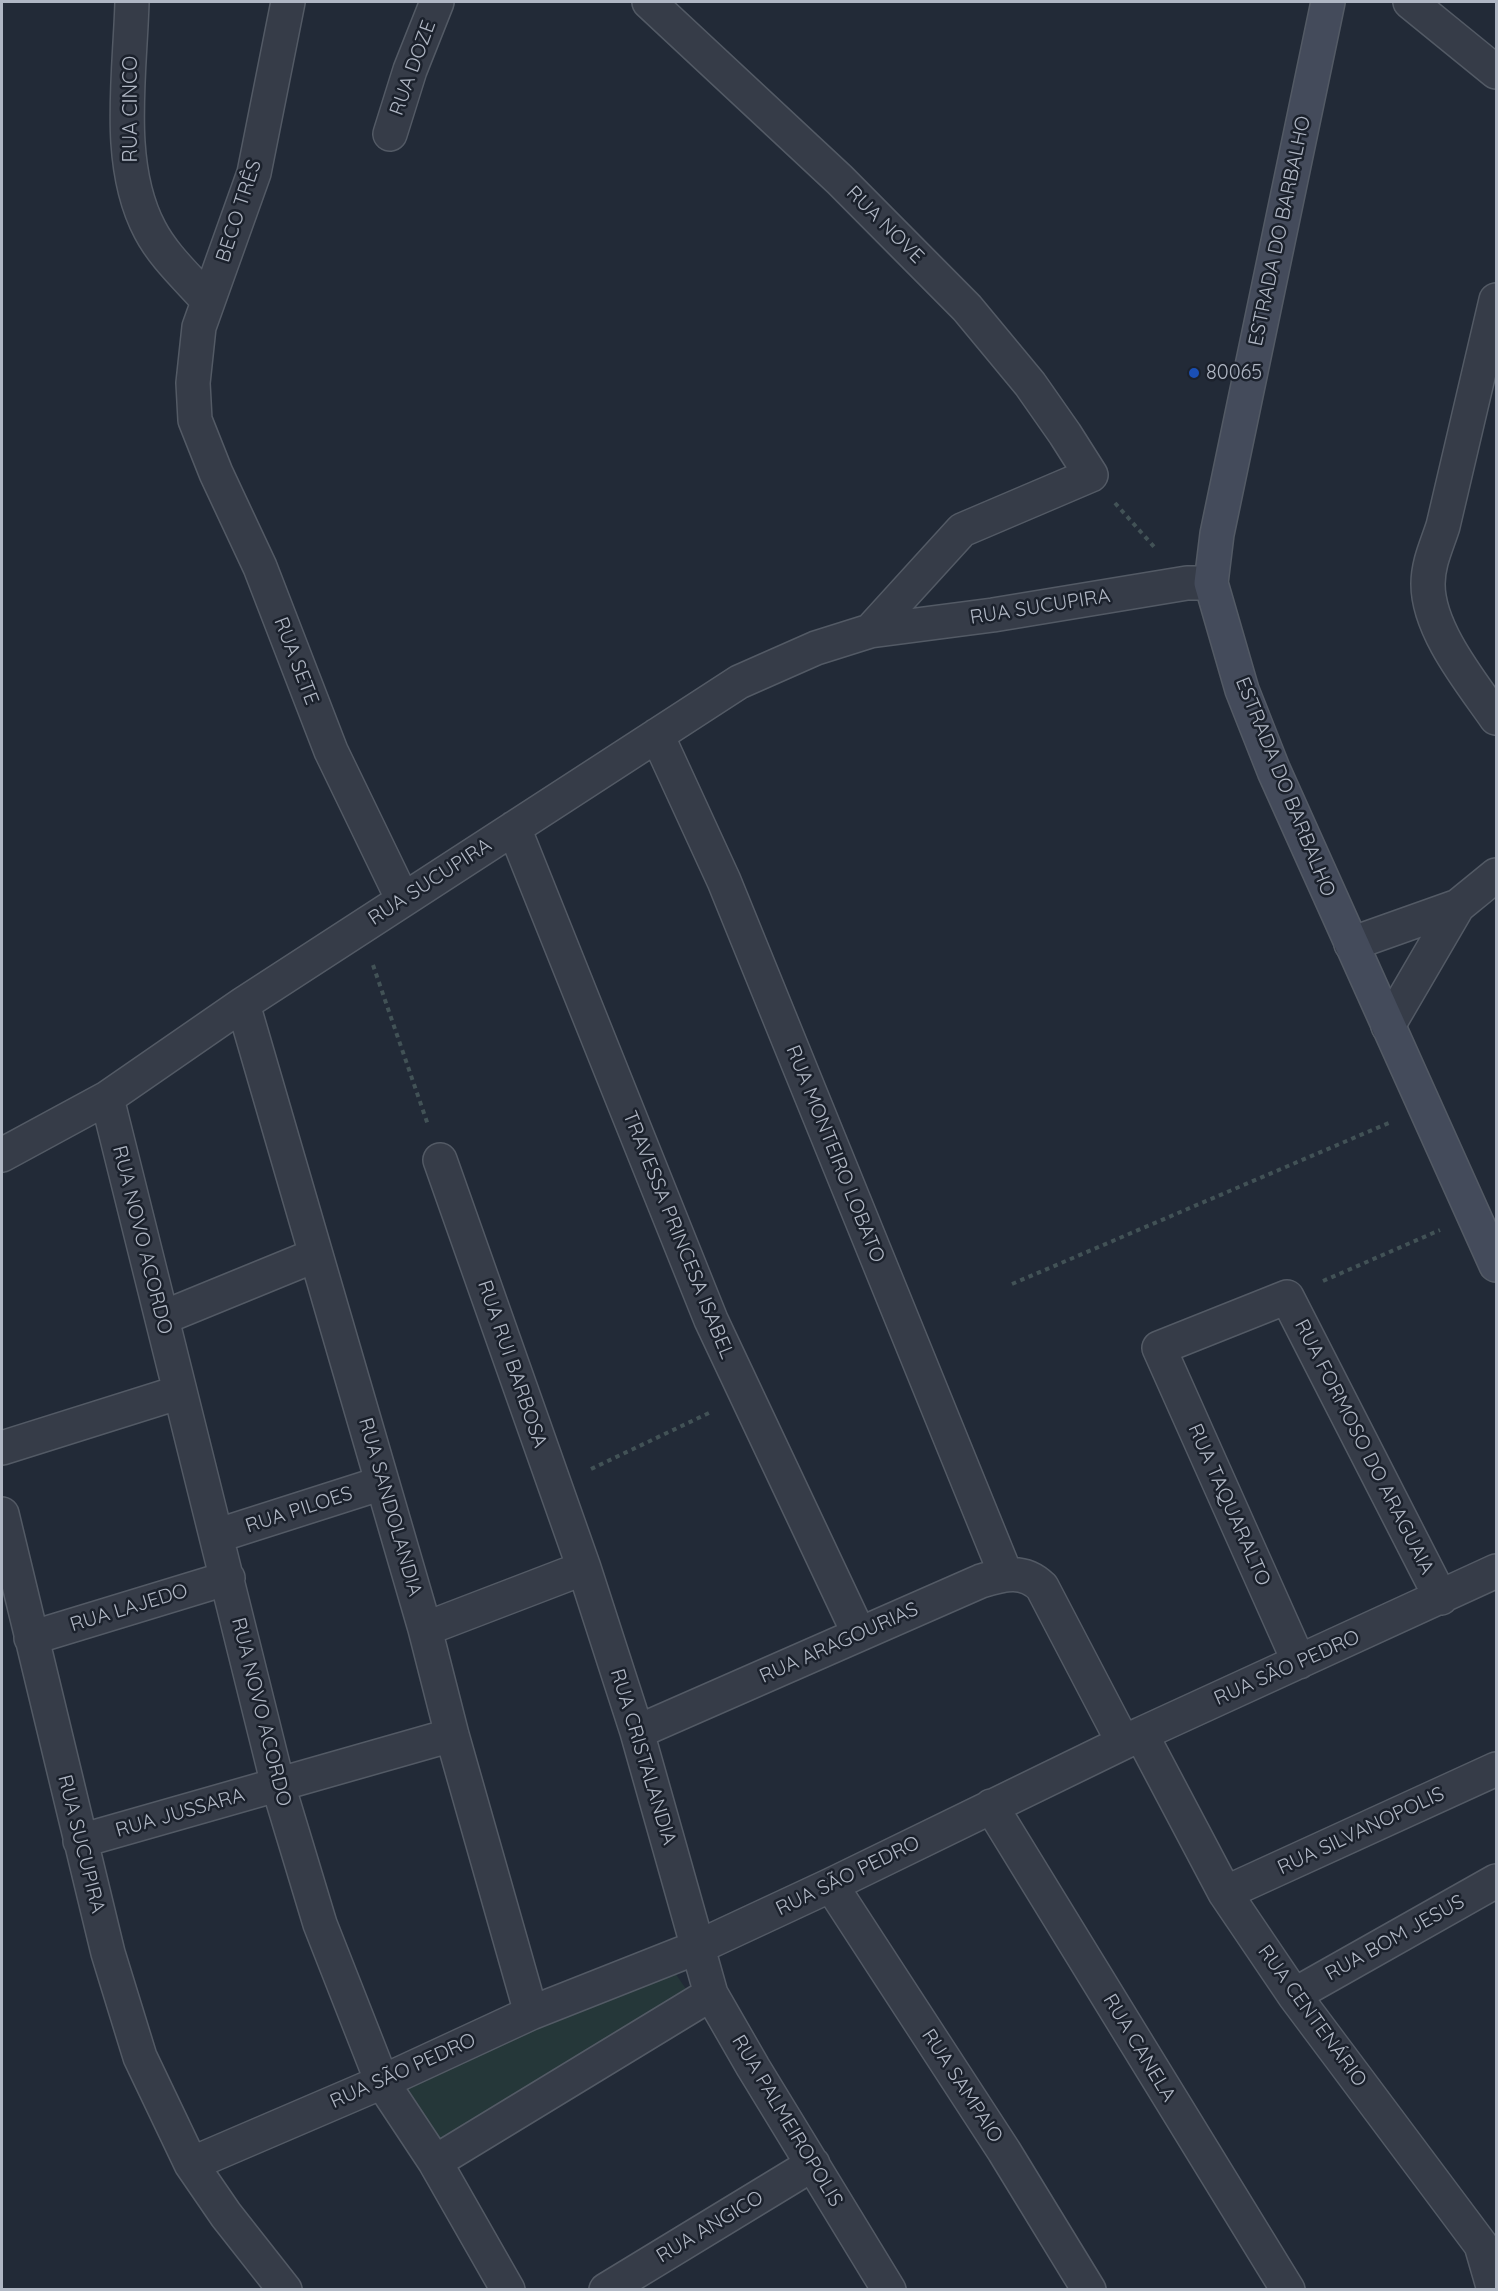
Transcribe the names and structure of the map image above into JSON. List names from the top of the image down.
{
  "streets": {
    "street": [
      "RUA DOZE",
      "RUA CINCO",
      "BECO TRÊS",
      "RUA NOVE",
      "ESTRADA DO BARBALHO",
      "RUA SUCUPIRA",
      "RUA SETE",
      "RUA MONTEIRO LOBATO",
      "TRAVESSA PRINCESA ISABEL",
      "RUA NOVO ACORDO",
      "RUA RUI BARBOSA",
      "RUA FORMOSO DO ARAGUAIA",
      "RUA TAQUARALTO",
      "RUA SANDOLANDIA",
      "RUA PILOES",
      "RUA LAJEDO",
      "RUA ARAGOURIAS",
      "RUA SÃO PEDRO",
      "RUA CRISTALANDIA",
      "RUA JUSSARA",
      "RUA SILVANOPOLIS",
      "RUA BOM JESUS",
      "RUA CENTENÁRIO",
      "RUA CANELA",
      "RUA SAMPAIO",
      "RUA PALMEIROPOLIS",
      "RUA ANGICO"
    ]
  },
  "crossings": [
    ["RUA CINCO", "BECO TRÊS"],
    ["BECO TRÊS", "RUA SETE"],
    ["ESTRADA DO BARBALHO", "RUA SUCUPIRA"],
    ["RUA SUCUPIRA", "RUA SETE"],
    ["RUA SUCUPIRA", "RUA MONTEIRO LOBATO"],
    ["RUA SUCUPIRA", "TRAVESSA PRINCESA ISABEL"],
    ["RUA SUCUPIRA", "RUA NOVO ACORDO"],
    ["RUA SUCUPIRA", "RUA SANDOLANDIA"],
    ["RUA SUCUPIRA", "RUA LAJEDO"],
    ["RUA SUCUPIRA", "RUA SÃO PEDRO"],
    ["RUA SUCUPIRA", "RUA JUSSARA"],
    ["RUA MONTEIRO LOBATO", "RUA ARAGOURIAS"],
    ["TRAVESSA PRINCESA ISABEL", "RUA ARAGOURIAS"],
    ["RUA NOVO ACORDO", "RUA PILOES"],
    ["RUA NOVO ACORDO", "RUA LAJEDO"],
    ["RUA NOVO ACORDO", "RUA SÃO PEDRO"],
    ["RUA NOVO ACORDO", "RUA JUSSARA"],
    ["RUA RUI BARBOSA", "RUA CRISTALANDIA"],
    ["RUA FORMOSO DO ARAGUAIA", "RUA TAQUARALTO"],
    ["RUA FORMOSO DO ARAGUAIA", "RUA SÃO PEDRO"],
    ["RUA TAQUARALTO", "RUA SÃO PEDRO"],
    ["RUA SANDOLANDIA", "RUA PILOES"],
    ["RUA SANDOLANDIA", "RUA SÃO PEDRO"],
    ["RUA SANDOLANDIA", "RUA JUSSARA"],
    ["RUA ARAGOURIAS", "RUA CRISTALANDIA"],
    ["RUA ARAGOURIAS", "RUA CENTENÁRIO"],
    ["RUA SÃO PEDRO", "RUA CRISTALANDIA"],
    ["RUA SÃO PEDRO", "RUA CENTENÁRIO"],
    ["RUA SÃO PEDRO", "RUA CANELA"],
    ["RUA SÃO PEDRO", "RUA SAMPAIO"],
    ["RUA SÃO PEDRO", "RUA PALMEIROPOLIS"],
    ["RUA CRISTALANDIA", "RUA PALMEIROPOLIS"],
    ["RUA SILVANOPOLIS", "RUA CENTENÁRIO"],
    ["RUA BOM JESUS", "RUA CENTENÁRIO"],
    ["RUA PALMEIROPOLIS", "RUA ANGICO"]
  ],
  "places": ["80065"]
}
